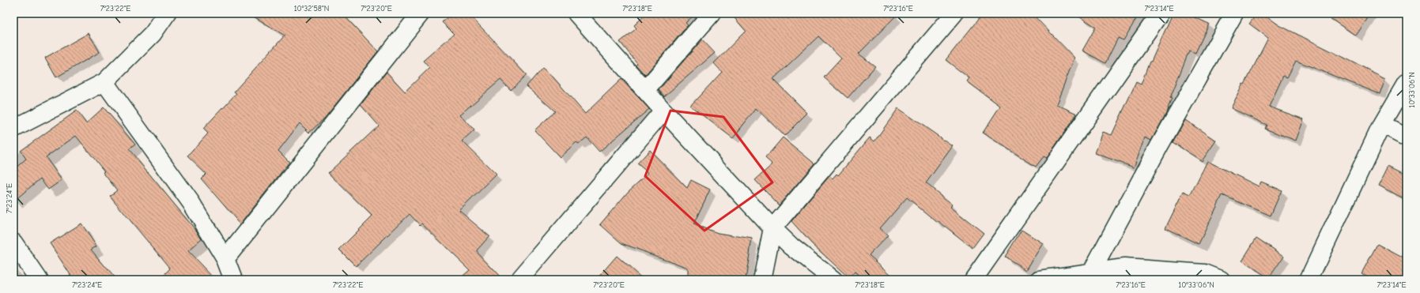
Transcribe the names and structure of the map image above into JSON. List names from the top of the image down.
{
  "coordinates": [
    "7°23'22\"E",
    "10°32'58\"N",
    "7°23'20\"E",
    "7°23'18\"E",
    "7°23'16\"E",
    "7°23'14\"E",
    "10°33'06\"N",
    "7°23'24\"E"
  ]
}
